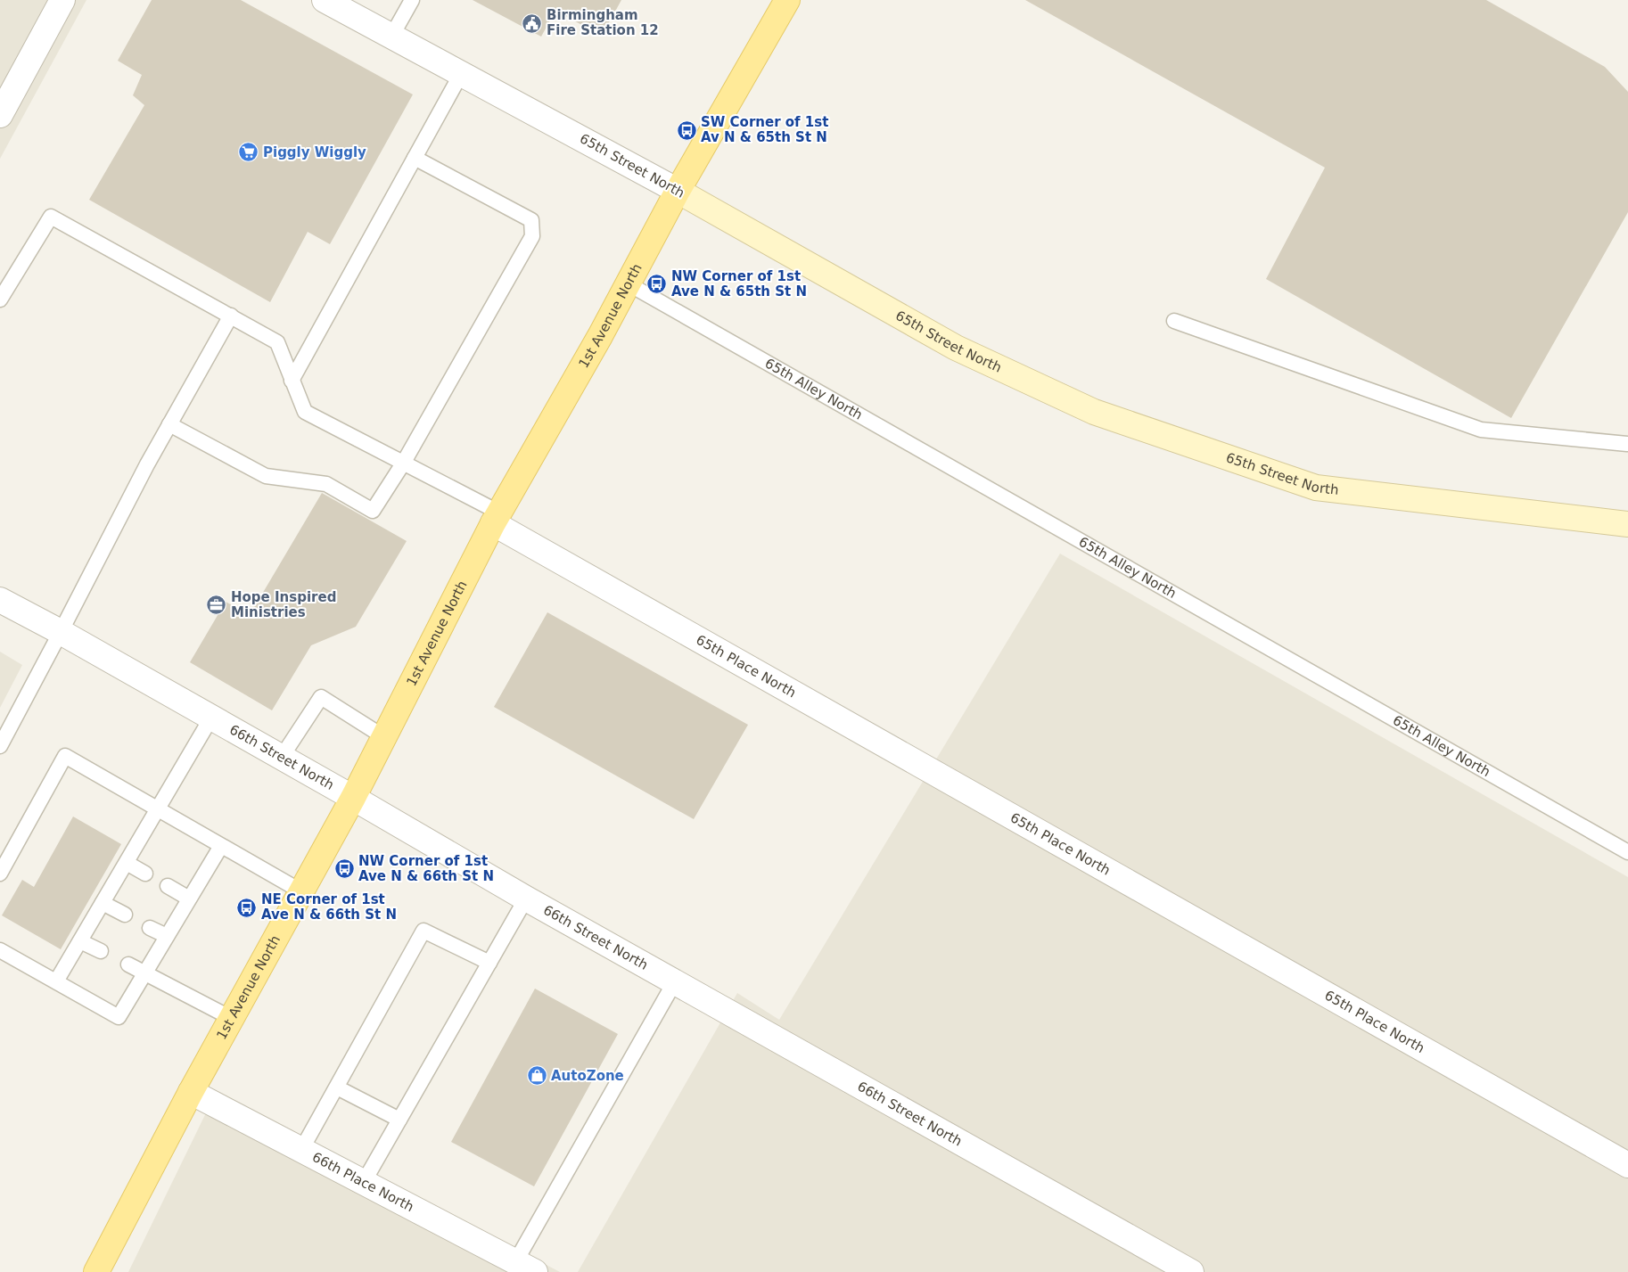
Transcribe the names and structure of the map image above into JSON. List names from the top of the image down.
{
  "streets": {
    "main road": ["1st Avenue North"],
    "street": [
      "65th Street North",
      "65th Place North",
      "66th Street North",
      "66th Place North"
    ],
    "lane": ["65th Alley North"]
  },
  "crossings": [
    ["65th Street North", "1st Avenue North"],
    ["1st Avenue North", "65th Alley North"],
    ["1st Avenue North", "65th Place North"],
    ["1st Avenue North", "66th Street North"],
    ["1st Avenue North", "66th Place North"]
  ],
  "places": {
    "public building": ["Birmingham Fire Station 12"],
    "bus stop": [
      "SW Corner of 1st Av N & 65th St N",
      "NW Corner of 1st Ave N & 65th St N",
      "NW Corner of 1st Ave N & 66th St N",
      "NE Corner of 1st Ave N & 66th St N"
    ],
    "supermarket": ["Piggly Wiggly"],
    "office": ["Hope Inspired Ministries"],
    "shop": ["AutoZone"]
  }
}
